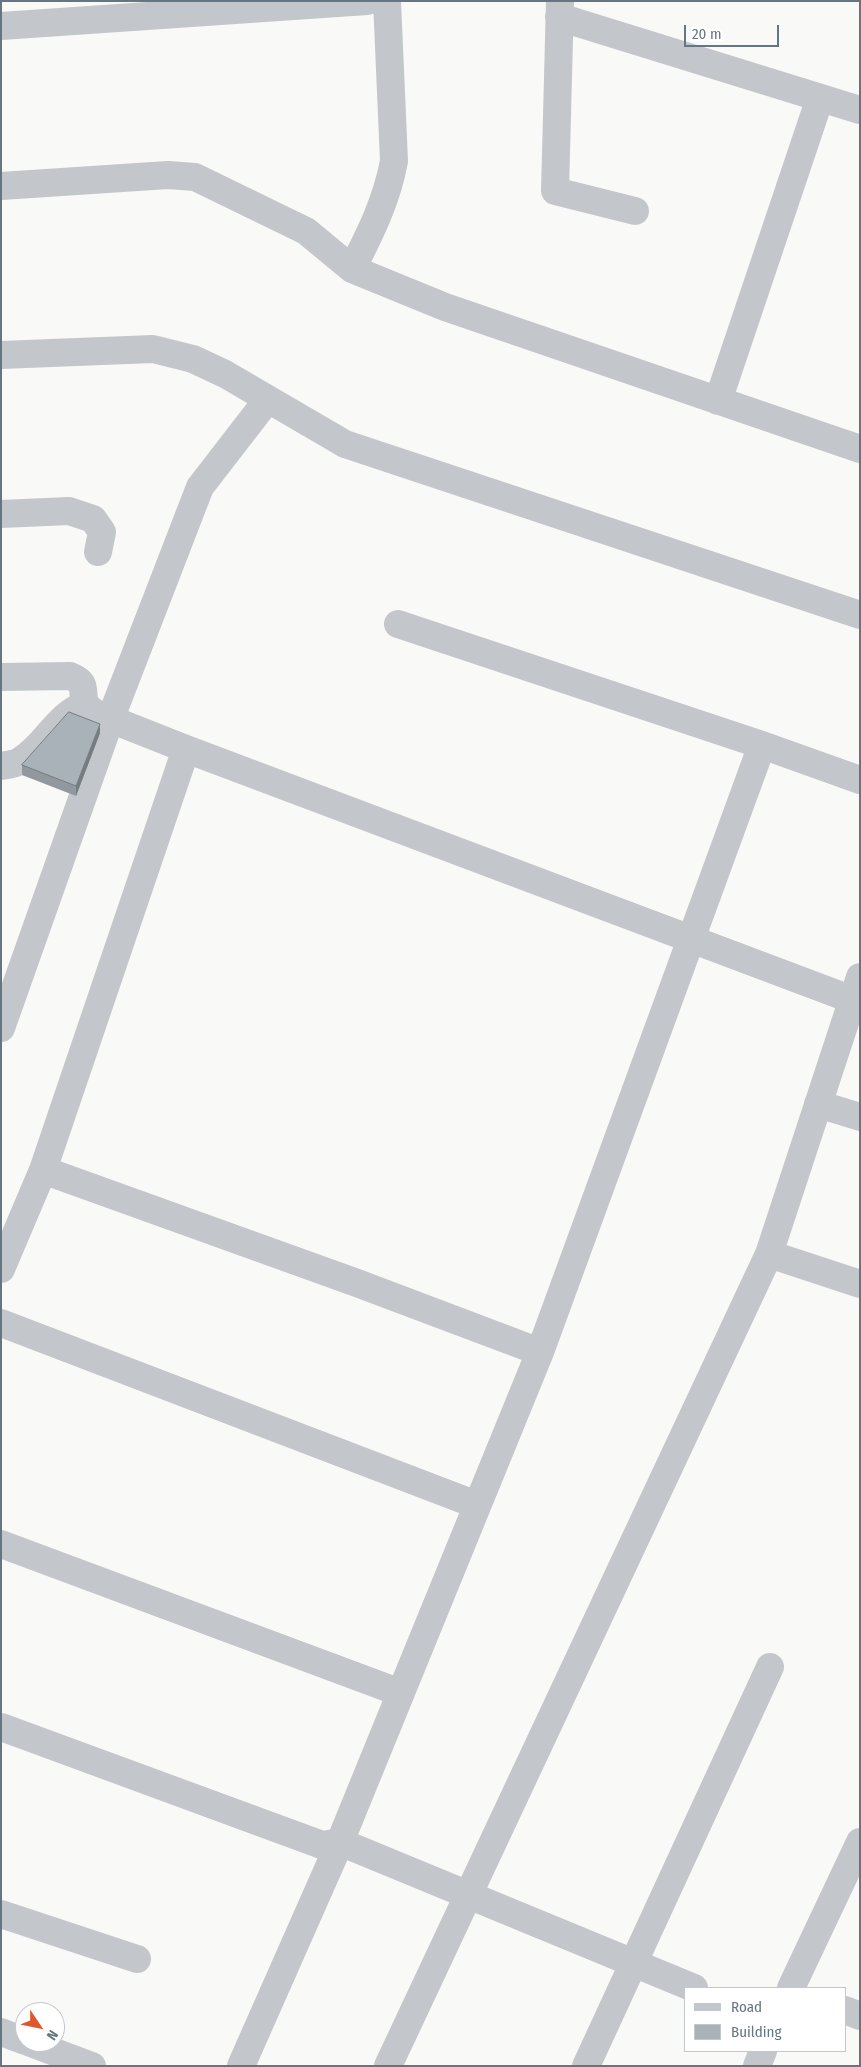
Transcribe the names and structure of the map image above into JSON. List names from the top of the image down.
{
  "legend": ["Road", "Building"],
  "scale_bar": "20 m",
  "north": "bottom right"
}
